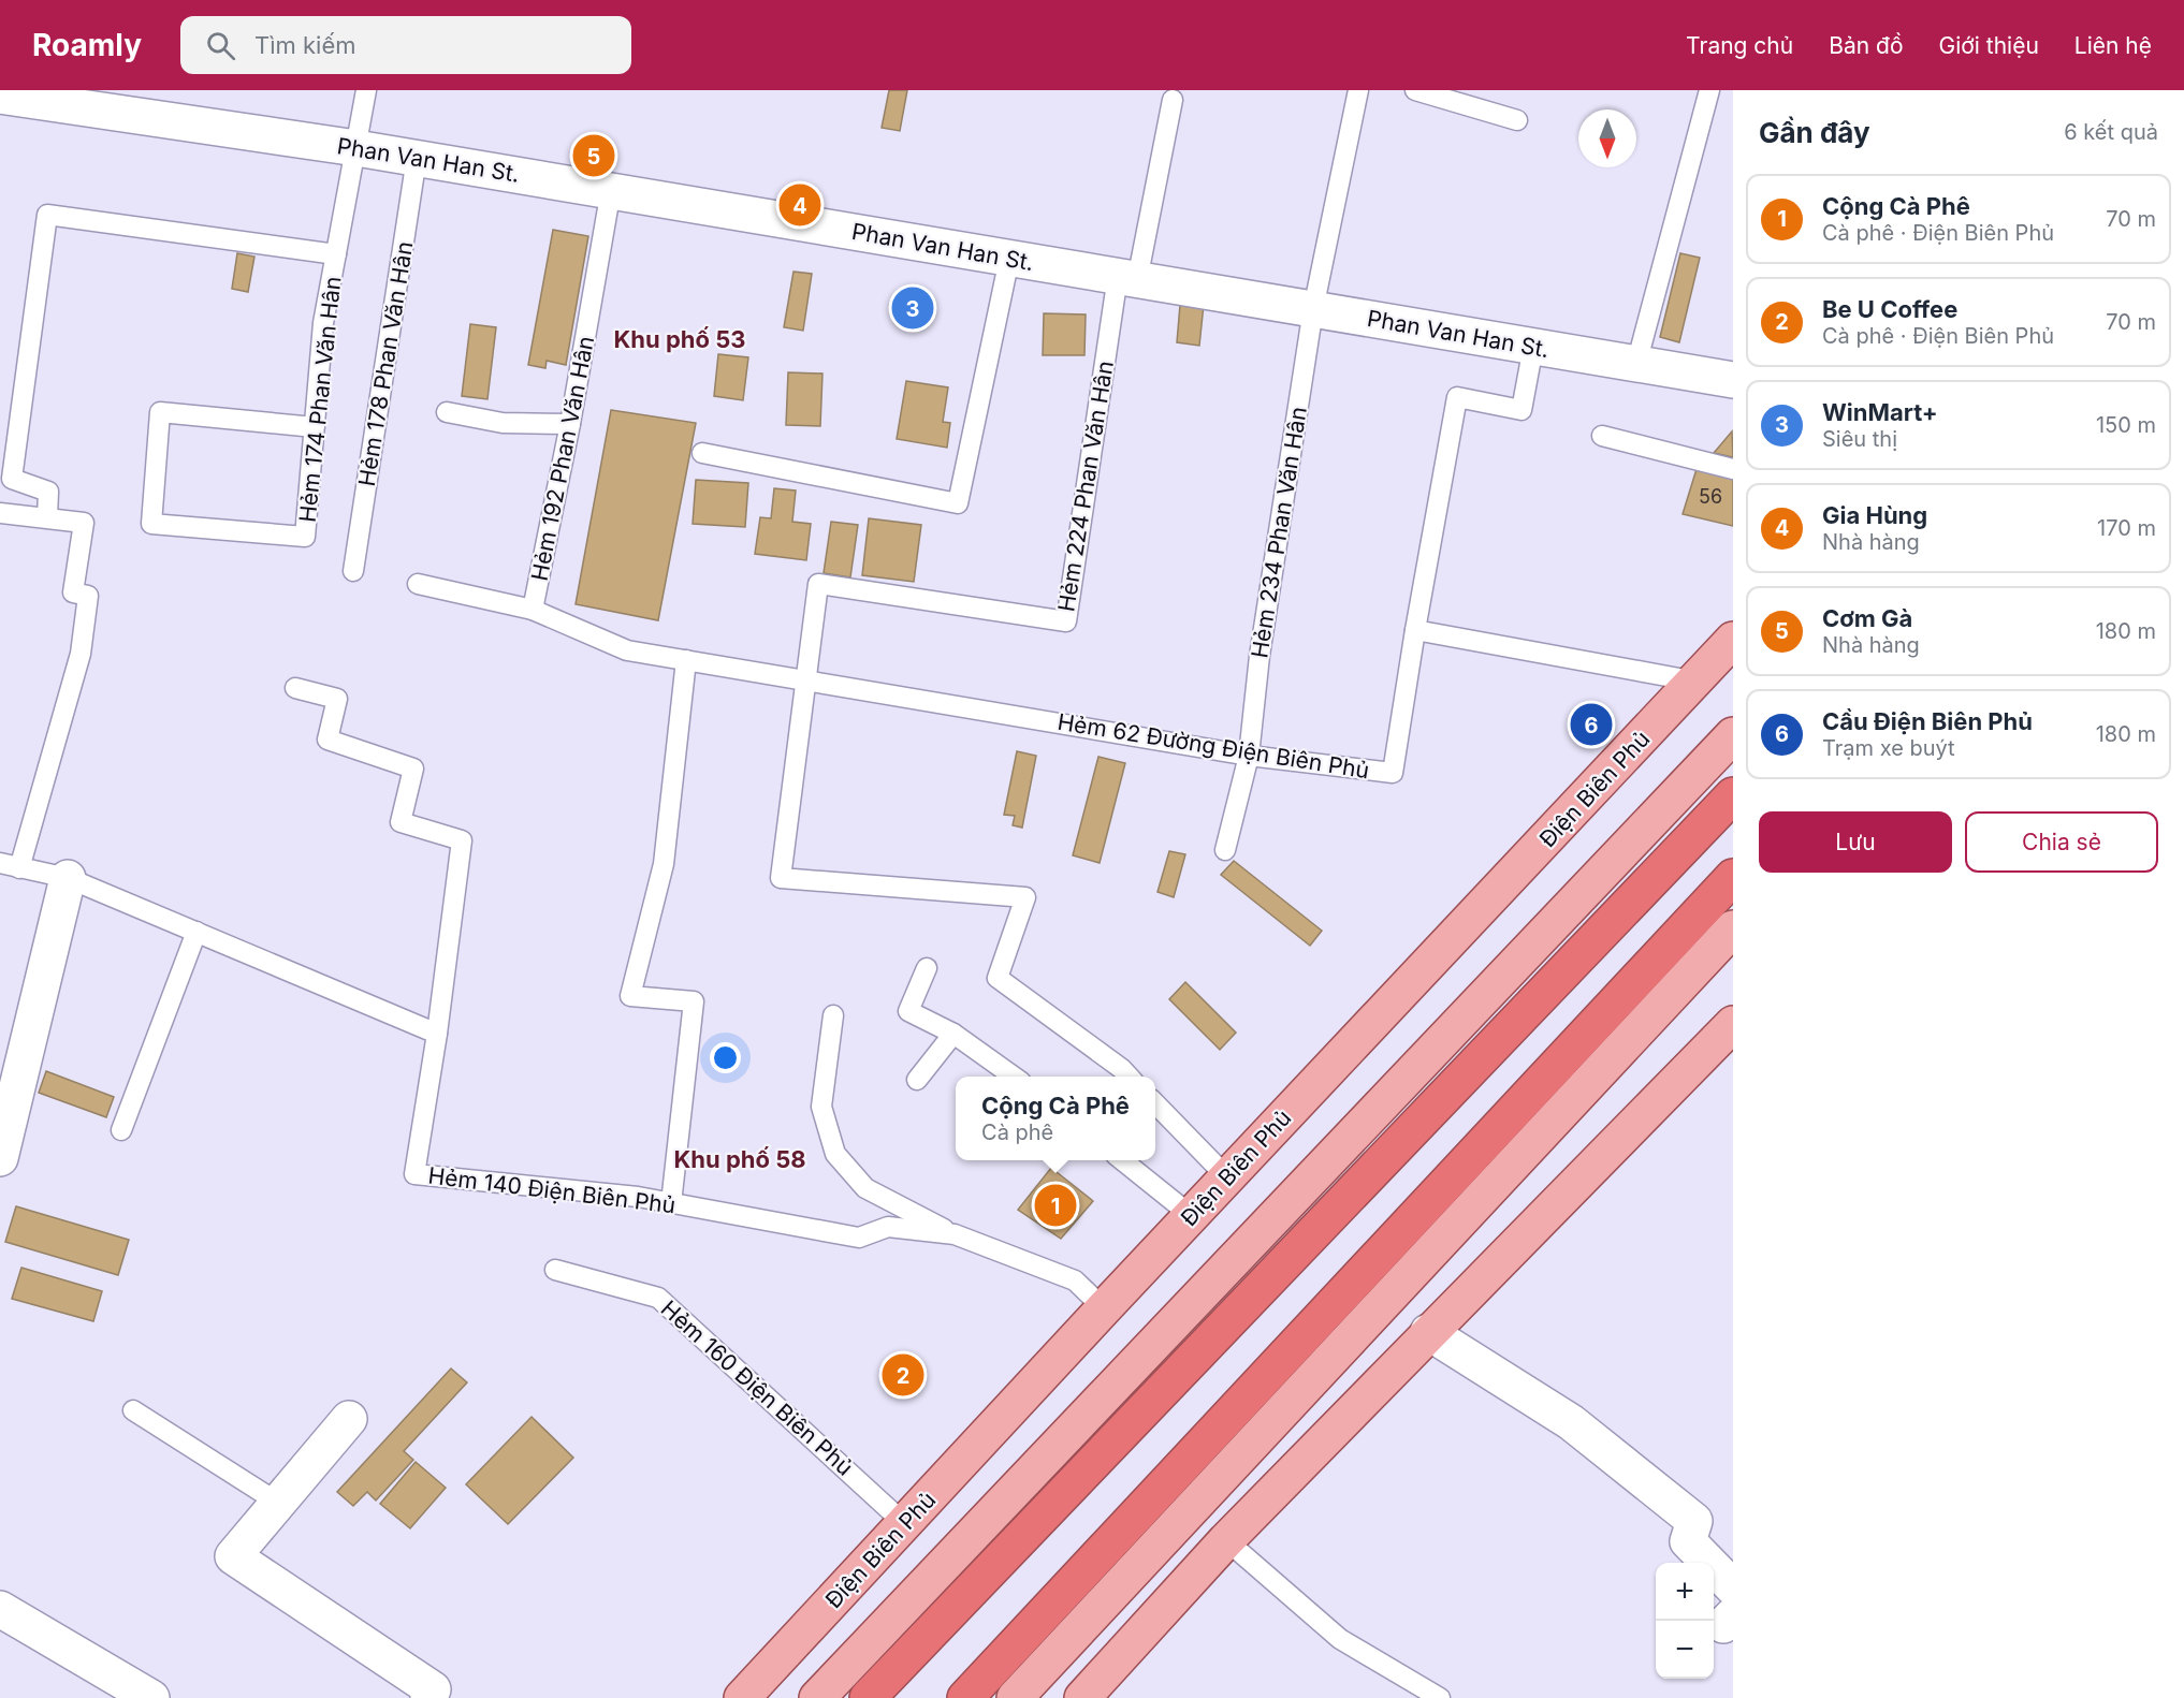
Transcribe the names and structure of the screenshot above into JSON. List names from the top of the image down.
{
  "streets": {
    "main road": ["Điện Biên Phủ"],
    "street": ["Phan Van Han St."],
    "lane": [
      "Hẻm 178 Phan Văn Hân",
      "Hẻm 174 Phan Văn Hân",
      "Hẻm 192 Phan Văn Hân",
      "Hẻm 224 Phan Văn Hân",
      "Hẻm 234 Phan Văn Hân",
      "Hẻm 62 Đường Điện Biên Phủ",
      "Hẻm 140 Điện Biên Phủ",
      "Hẻm 160 Điện Biên Phủ"
    ]
  },
  "crossings": [
    ["Phan Van Han St.", "Hẻm 178 Phan Văn Hân"],
    ["Phan Van Han St.", "Hẻm 174 Phan Văn Hân"],
    ["Phan Van Han St.", "Hẻm 192 Phan Văn Hân"],
    ["Phan Van Han St.", "Hẻm 224 Phan Văn Hân"],
    ["Phan Van Han St.", "Hẻm 234 Phan Văn Hân"],
    ["Hẻm 192 Phan Văn Hân", "Hẻm 62 Đường Điện Biên Phủ"],
    ["Hẻm 224 Phan Văn Hân", "Hẻm 62 Đường Điện Biên Phủ"],
    ["Hẻm 234 Phan Văn Hân", "Hẻm 62 Đường Điện Biên Phủ"],
    ["Điện Biên Phủ", "Hẻm 140 Điện Biên Phủ"],
    ["Điện Biên Phủ", "Hẻm 160 Điện Biên Phủ"]
  ],
  "districts": ["Khu phố 53", "Khu phố 58"],
  "house_numbers": ["56"],
  "north": "bottom",
  "page": {
    "header": "Roamly",
    "search": "Tìm kiếm",
    "nav": [
      "Trang chủ",
      "Bản đồ",
      "Giới thiệu",
      "Liên hệ"
    ],
    "heading": ["Gần đây", "6 kết quả"],
    "pins": [
      "5",
      "4",
      "3",
      "6",
      "1",
      "2"
    ],
    "list": [
      {
        "mark": "1",
        "name": "Cộng Cà Phê",
        "note": "Cà phê · Điện Biên Phủ",
        "value": "70 m"
      },
      {
        "mark": "2",
        "name": "Be U Coffee",
        "note": "Cà phê · Điện Biên Phủ",
        "value": "70 m"
      },
      {
        "mark": "3",
        "name": "WinMart+",
        "note": "Siêu thị",
        "value": "150 m"
      },
      {
        "mark": "4",
        "name": "Gia Hùng",
        "note": "Nhà hàng",
        "value": "170 m"
      },
      {
        "mark": "5",
        "name": "Cơm Gà",
        "note": "Nhà hàng",
        "value": "180 m"
      },
      {
        "mark": "6",
        "name": "Cầu Điện Biên Phủ",
        "note": "Trạm xe buýt",
        "value": "180 m"
      }
    ],
    "buttons": ["Lưu", "Chia sẻ"],
    "popup": ["Cộng Cà Phê", "Cà phê"],
    "map_buttons": ["+", "−"]
  }
}
